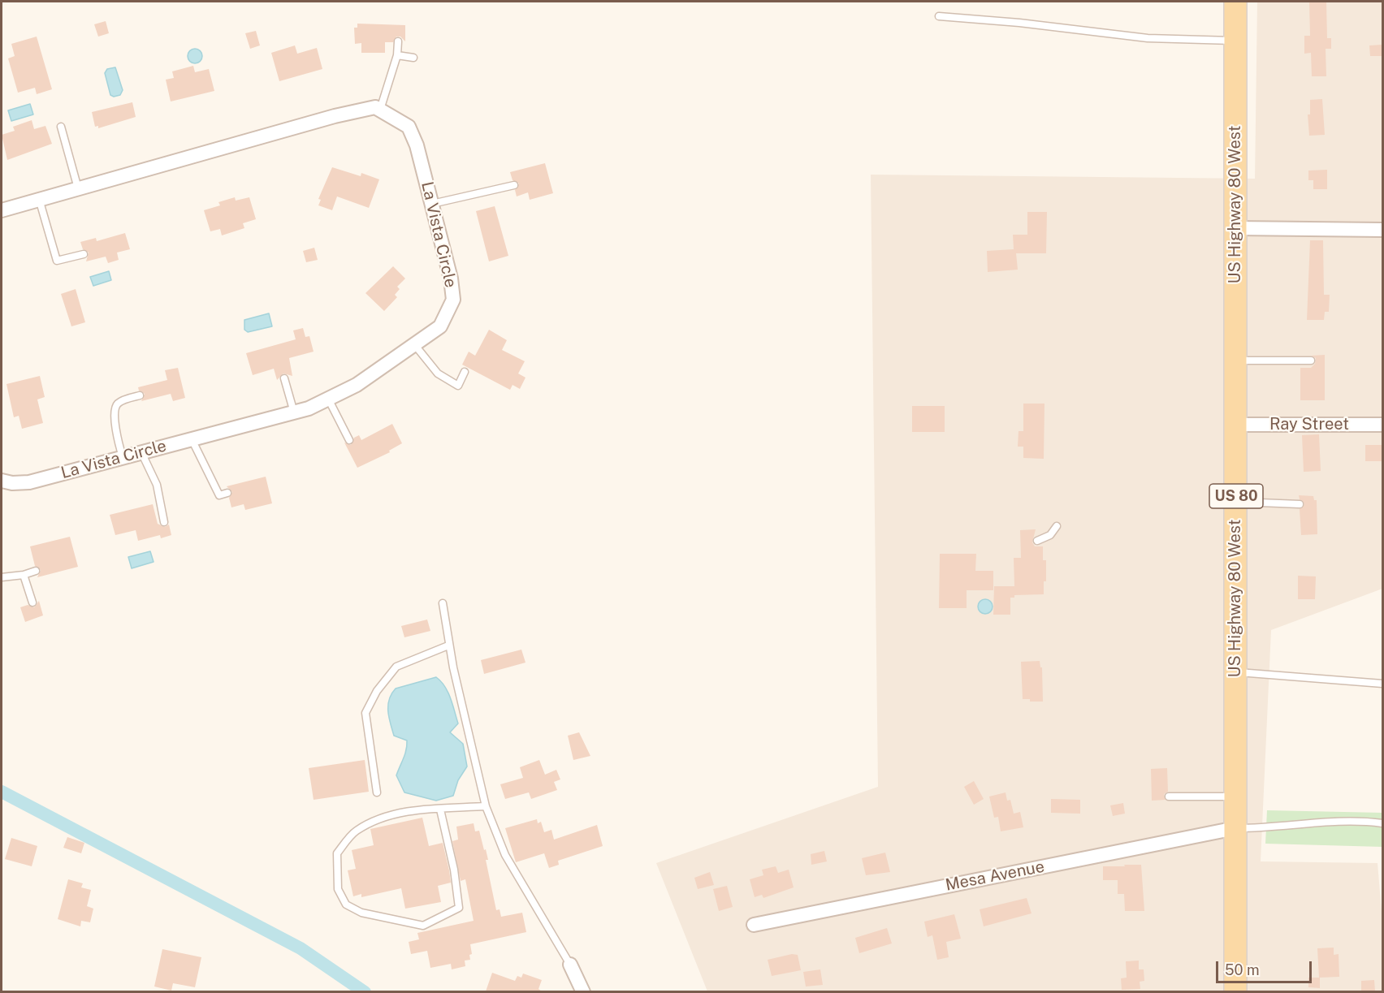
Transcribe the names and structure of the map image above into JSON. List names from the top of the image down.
{
  "streets": {
    "main road": ["US Highway 80 West", "US 80"],
    "street": ["La Vista Circle", "Ray Street", "Mesa Avenue"]
  },
  "crossings": [
    ["US Highway 80 West", "Ray Street"],
    ["US Highway 80 West", "Mesa Avenue"]
  ],
  "scale_bar": "50 m"
}
